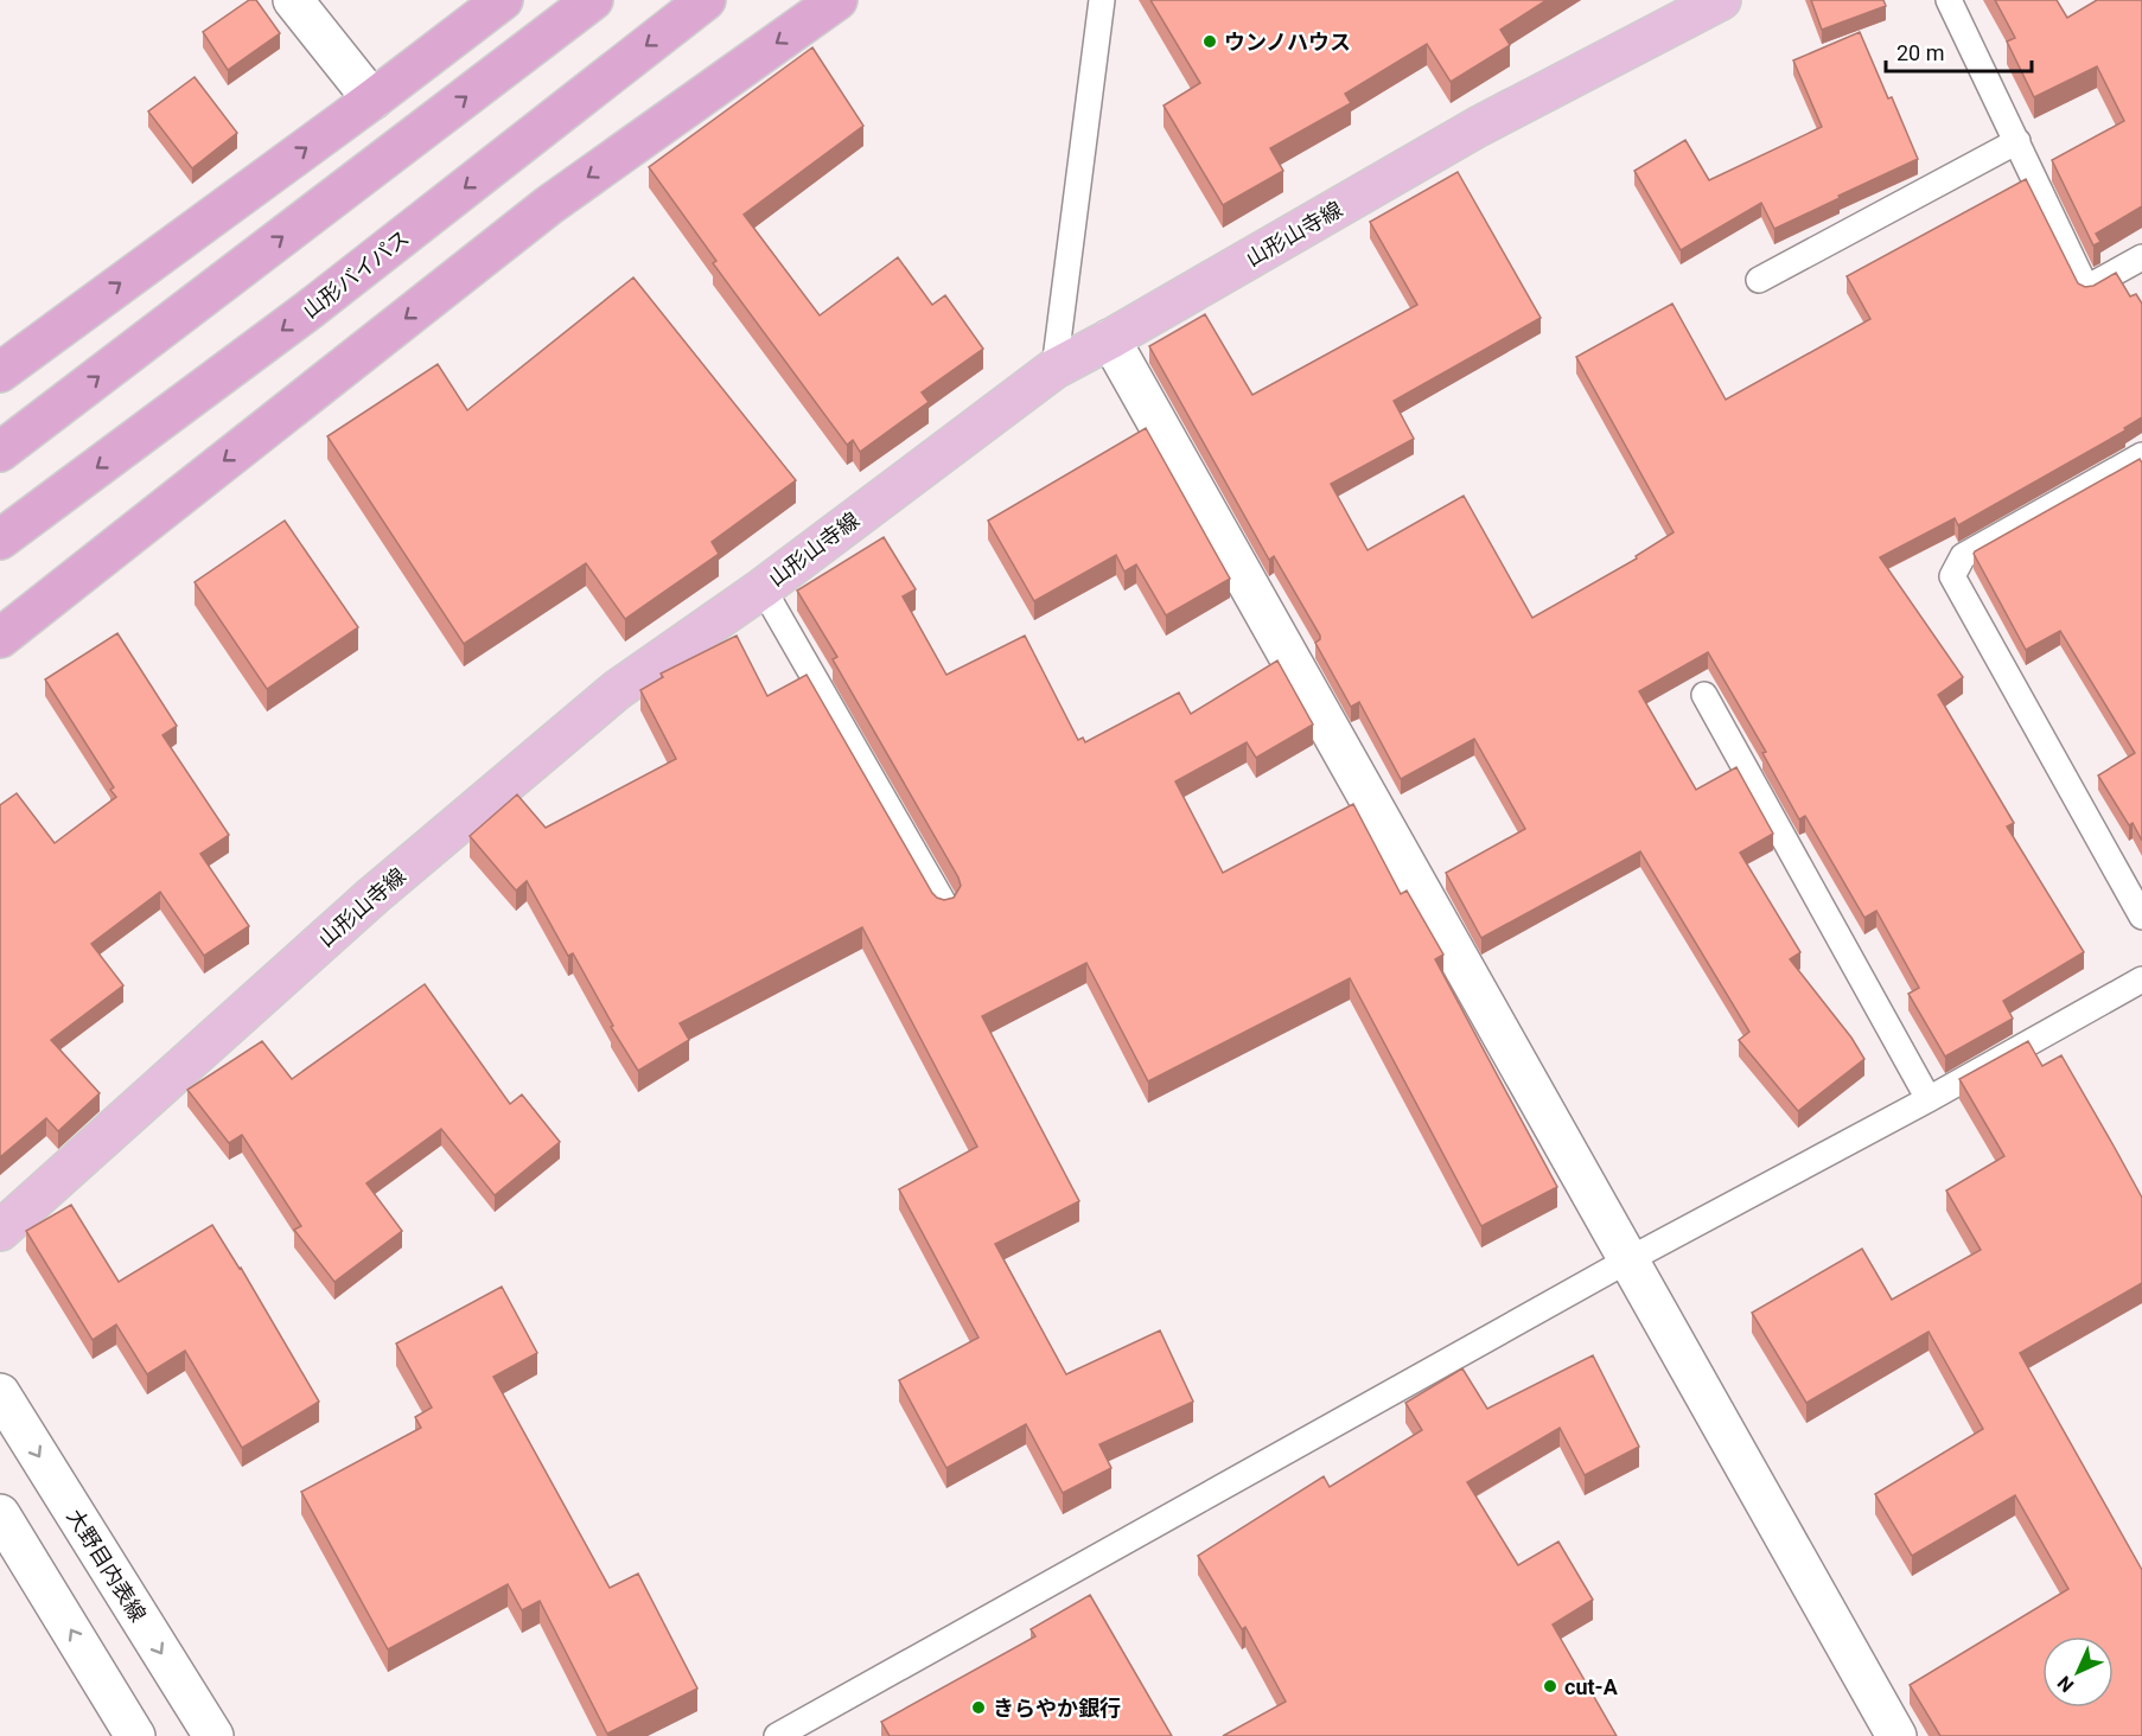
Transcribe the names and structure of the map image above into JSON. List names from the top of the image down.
{
  "streets": {
    "highway": ["山形バイパス"],
    "main road": ["山形山寺線"],
    "street": ["大野目内表線"]
  },
  "places": ["ウンノハウス", "cut-A", "きらやか銀行"],
  "scale_bar": "20 m",
  "north": "bottom left"
}
